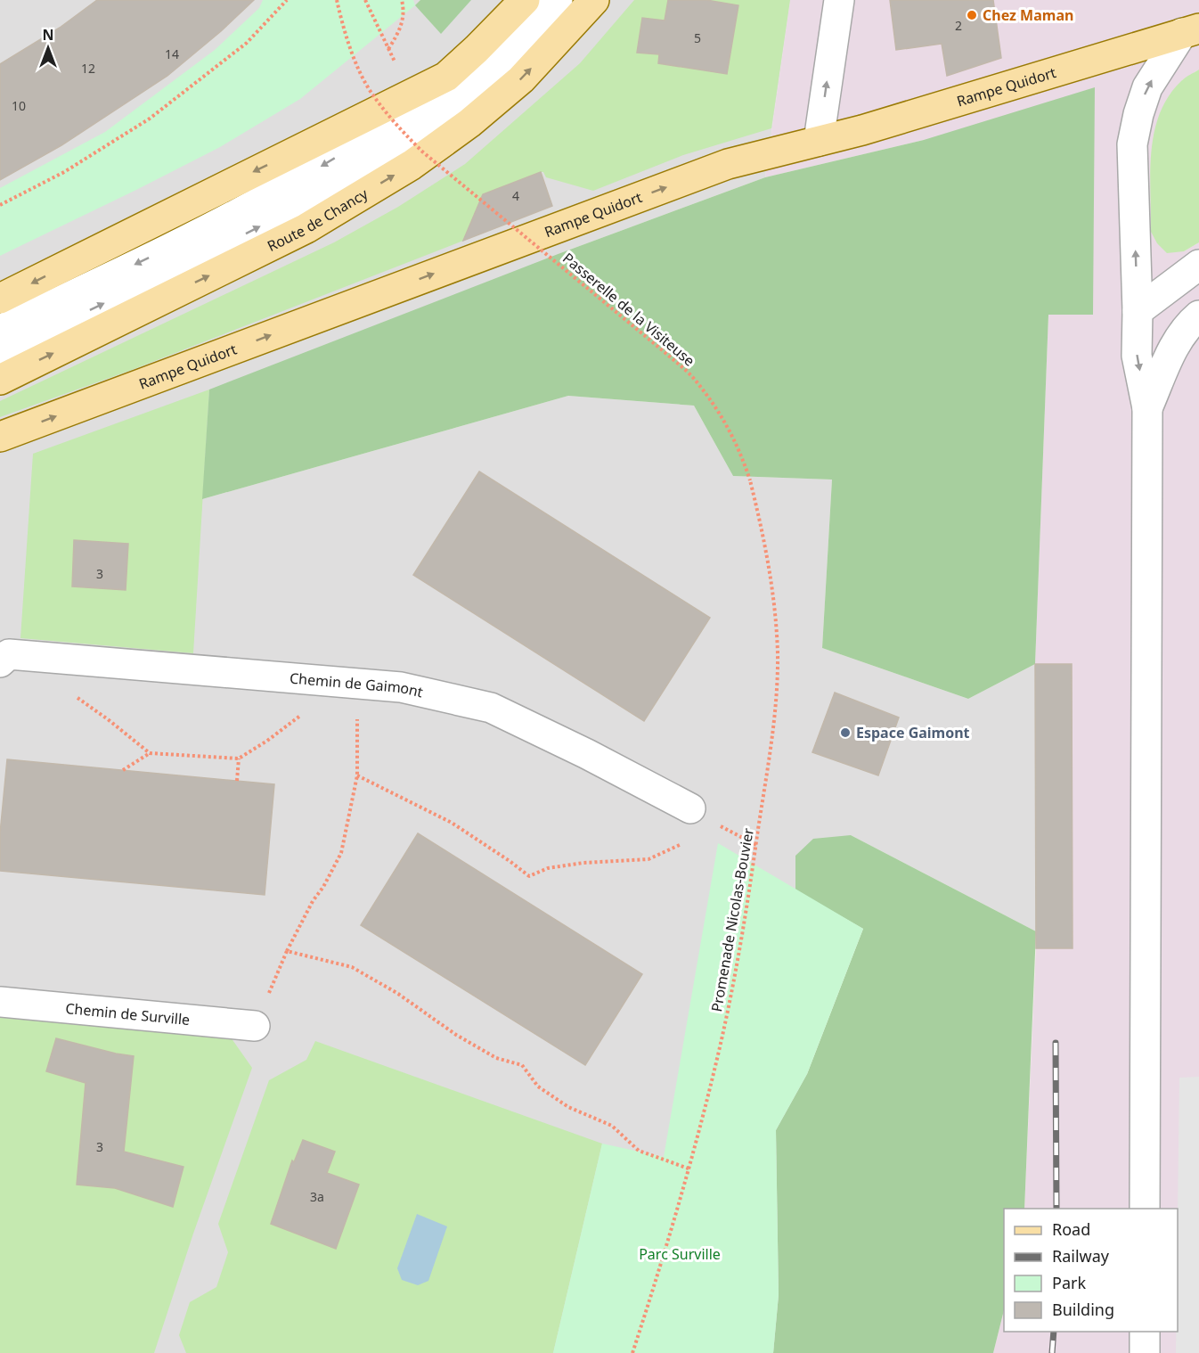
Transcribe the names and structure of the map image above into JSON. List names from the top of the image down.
{
  "streets": {
    "main road": ["Rampe Quidort", "Route de Chancy"],
    "street": ["Chemin de Gaimont", "Chemin de Surville"],
    "path": ["Passerelle de la Visiteuse", "Promenade Nicolas-Bouvier"]
  },
  "crossings": [
    ["Passerelle de la Visiteuse", "Promenade Nicolas-Bouvier"]
  ],
  "parks": ["Parc Surville"],
  "places": ["Chez Maman", "Espace Gaimont"],
  "house_numbers": [
    "2",
    "5",
    "14",
    "12",
    "10",
    "4",
    "3",
    "3",
    "3a"
  ],
  "legend": [
    "Road",
    "Railway",
    "Park",
    "Building"
  ],
  "north": "top"
}
